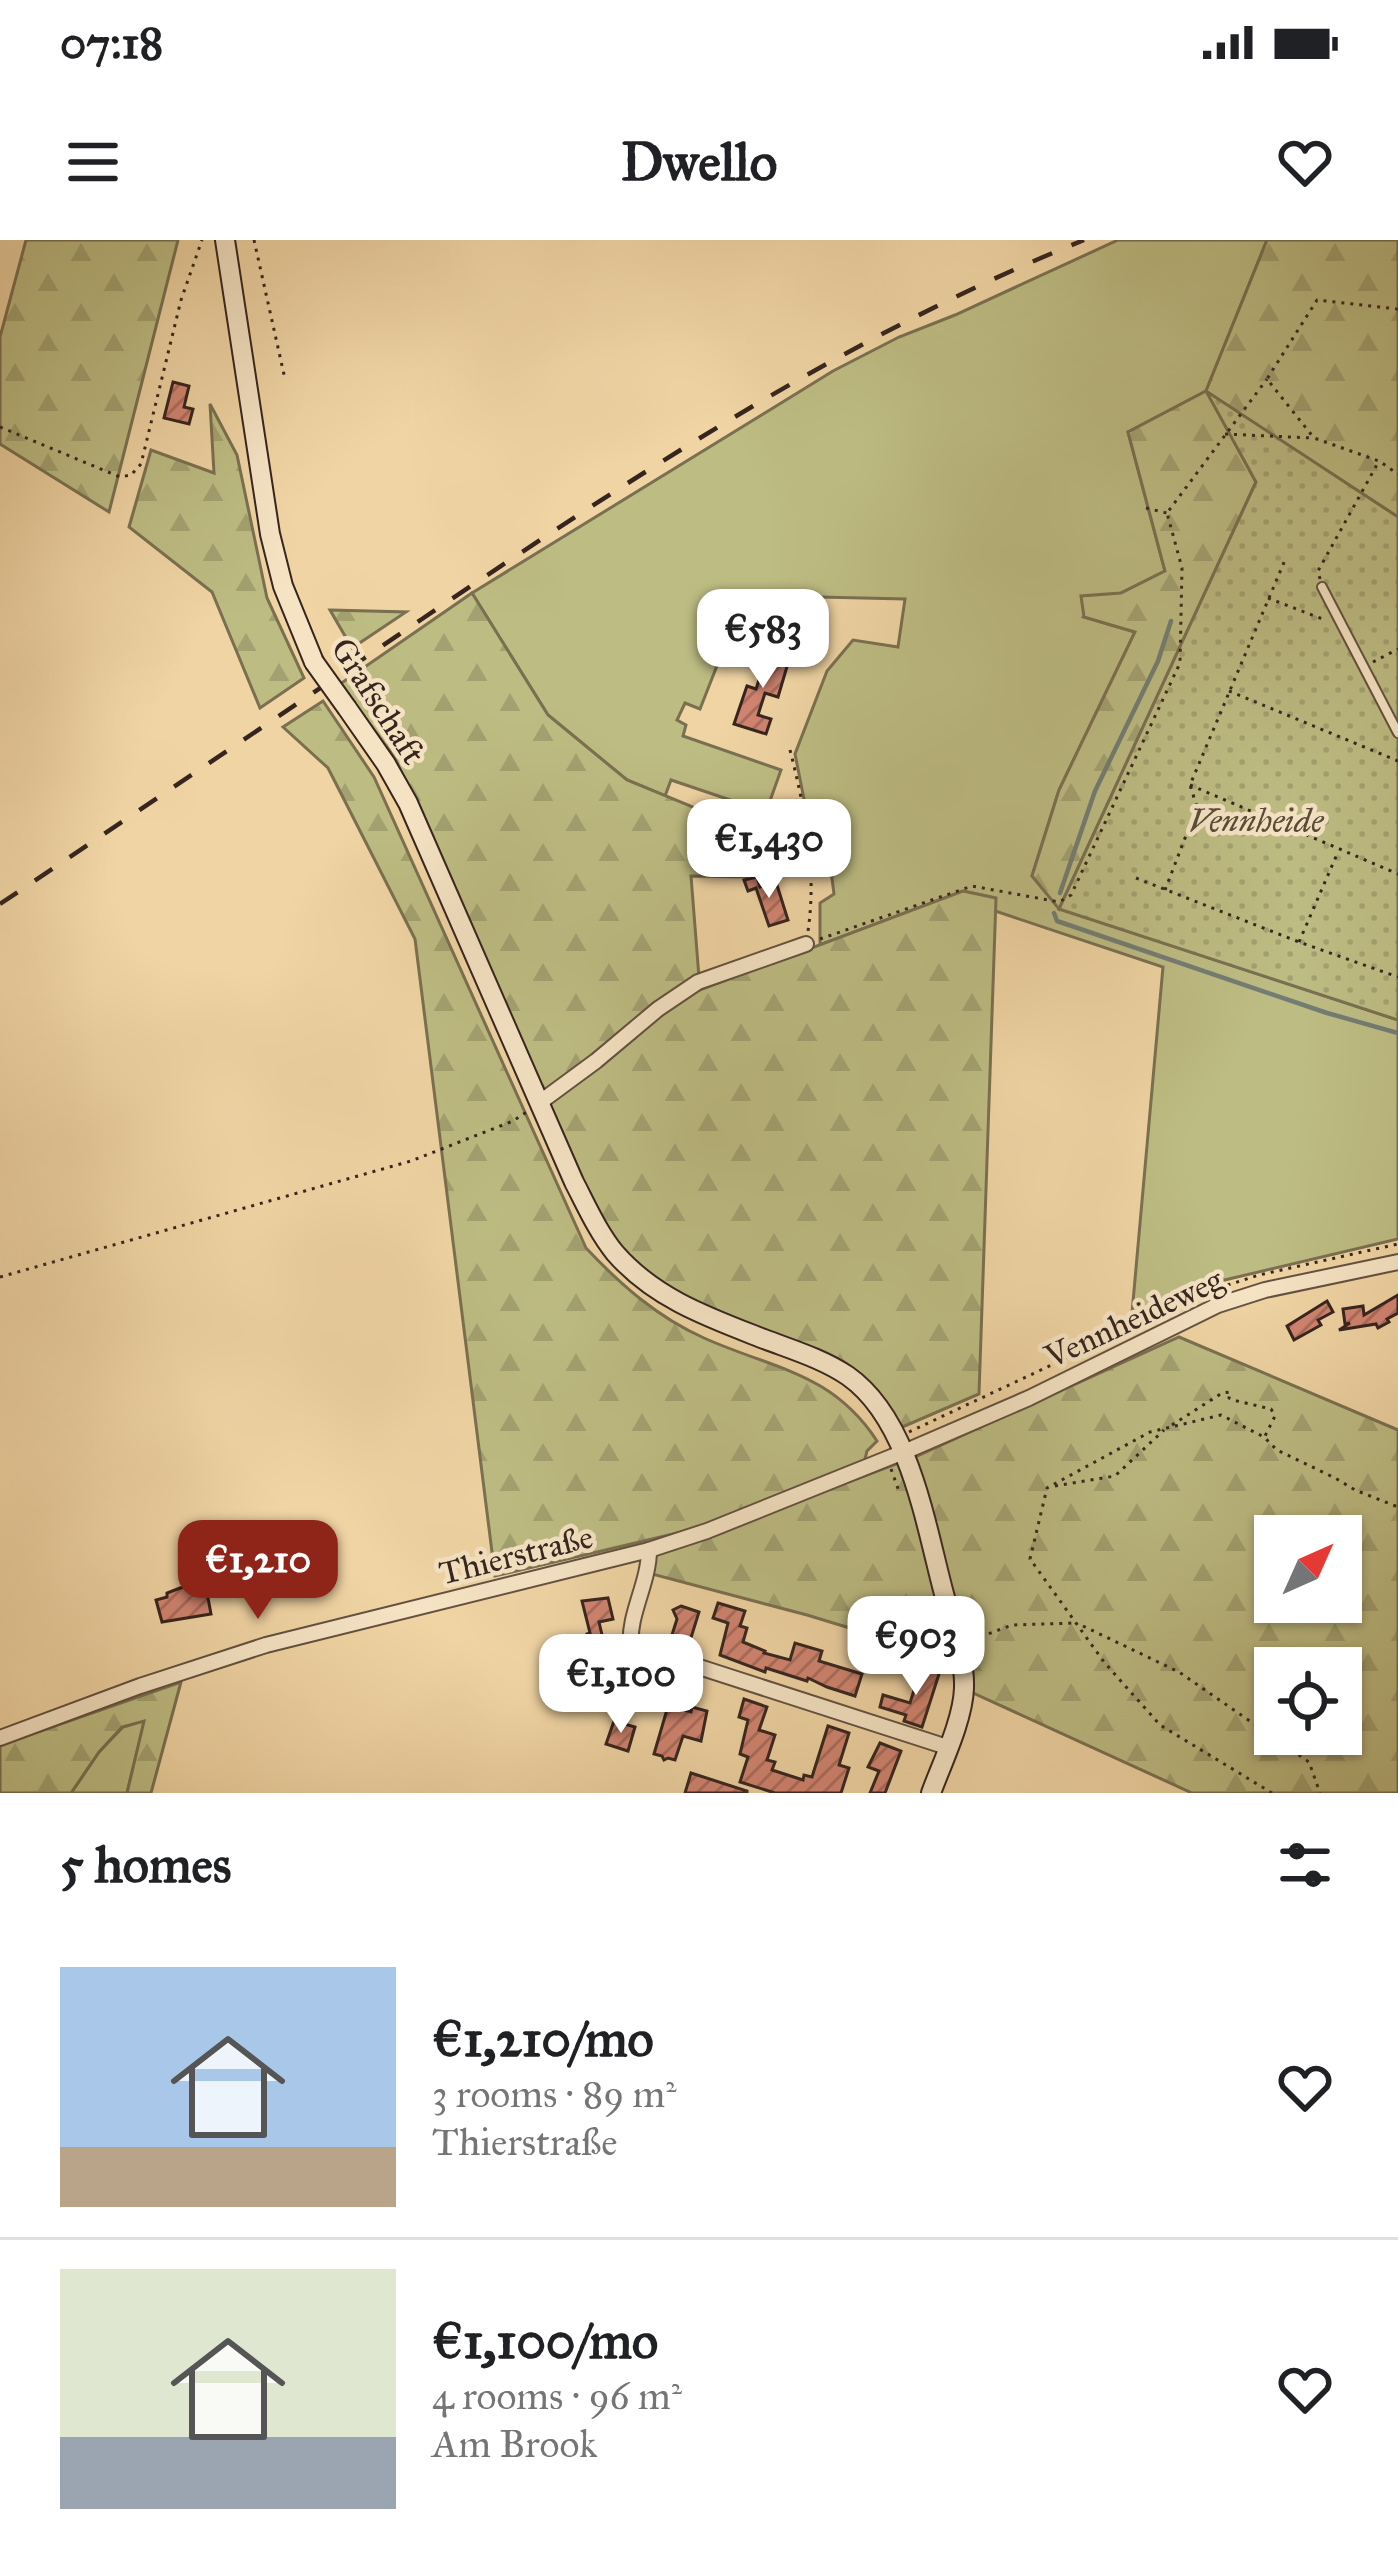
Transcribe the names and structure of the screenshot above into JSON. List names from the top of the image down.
{
  "streets": {
    "street": ["Grafschaft", "Vennheideweg", "Thierstraße"]
  },
  "crossings": [
    ["Grafschaft", "Vennheideweg"],
    ["Grafschaft", "Thierstraße"],
    ["Vennheideweg", "Thierstraße"]
  ],
  "parks": ["Vennheide"],
  "north": "top right",
  "page": {
    "status": "07:18",
    "header": "Dwello",
    "price": [
      "€583",
      "€1,430",
      "€1,210",
      "€903",
      "€1,100"
    ],
    "heading": "5 homes",
    "list": [
      {
        "name": "€1,210/mo",
        "note": "3 rooms · 89 m² · Thierstraße"
      },
      {
        "name": "€1,100/mo",
        "note": "4 rooms · 96 m² · Am Brook"
      }
    ]
  }
}
